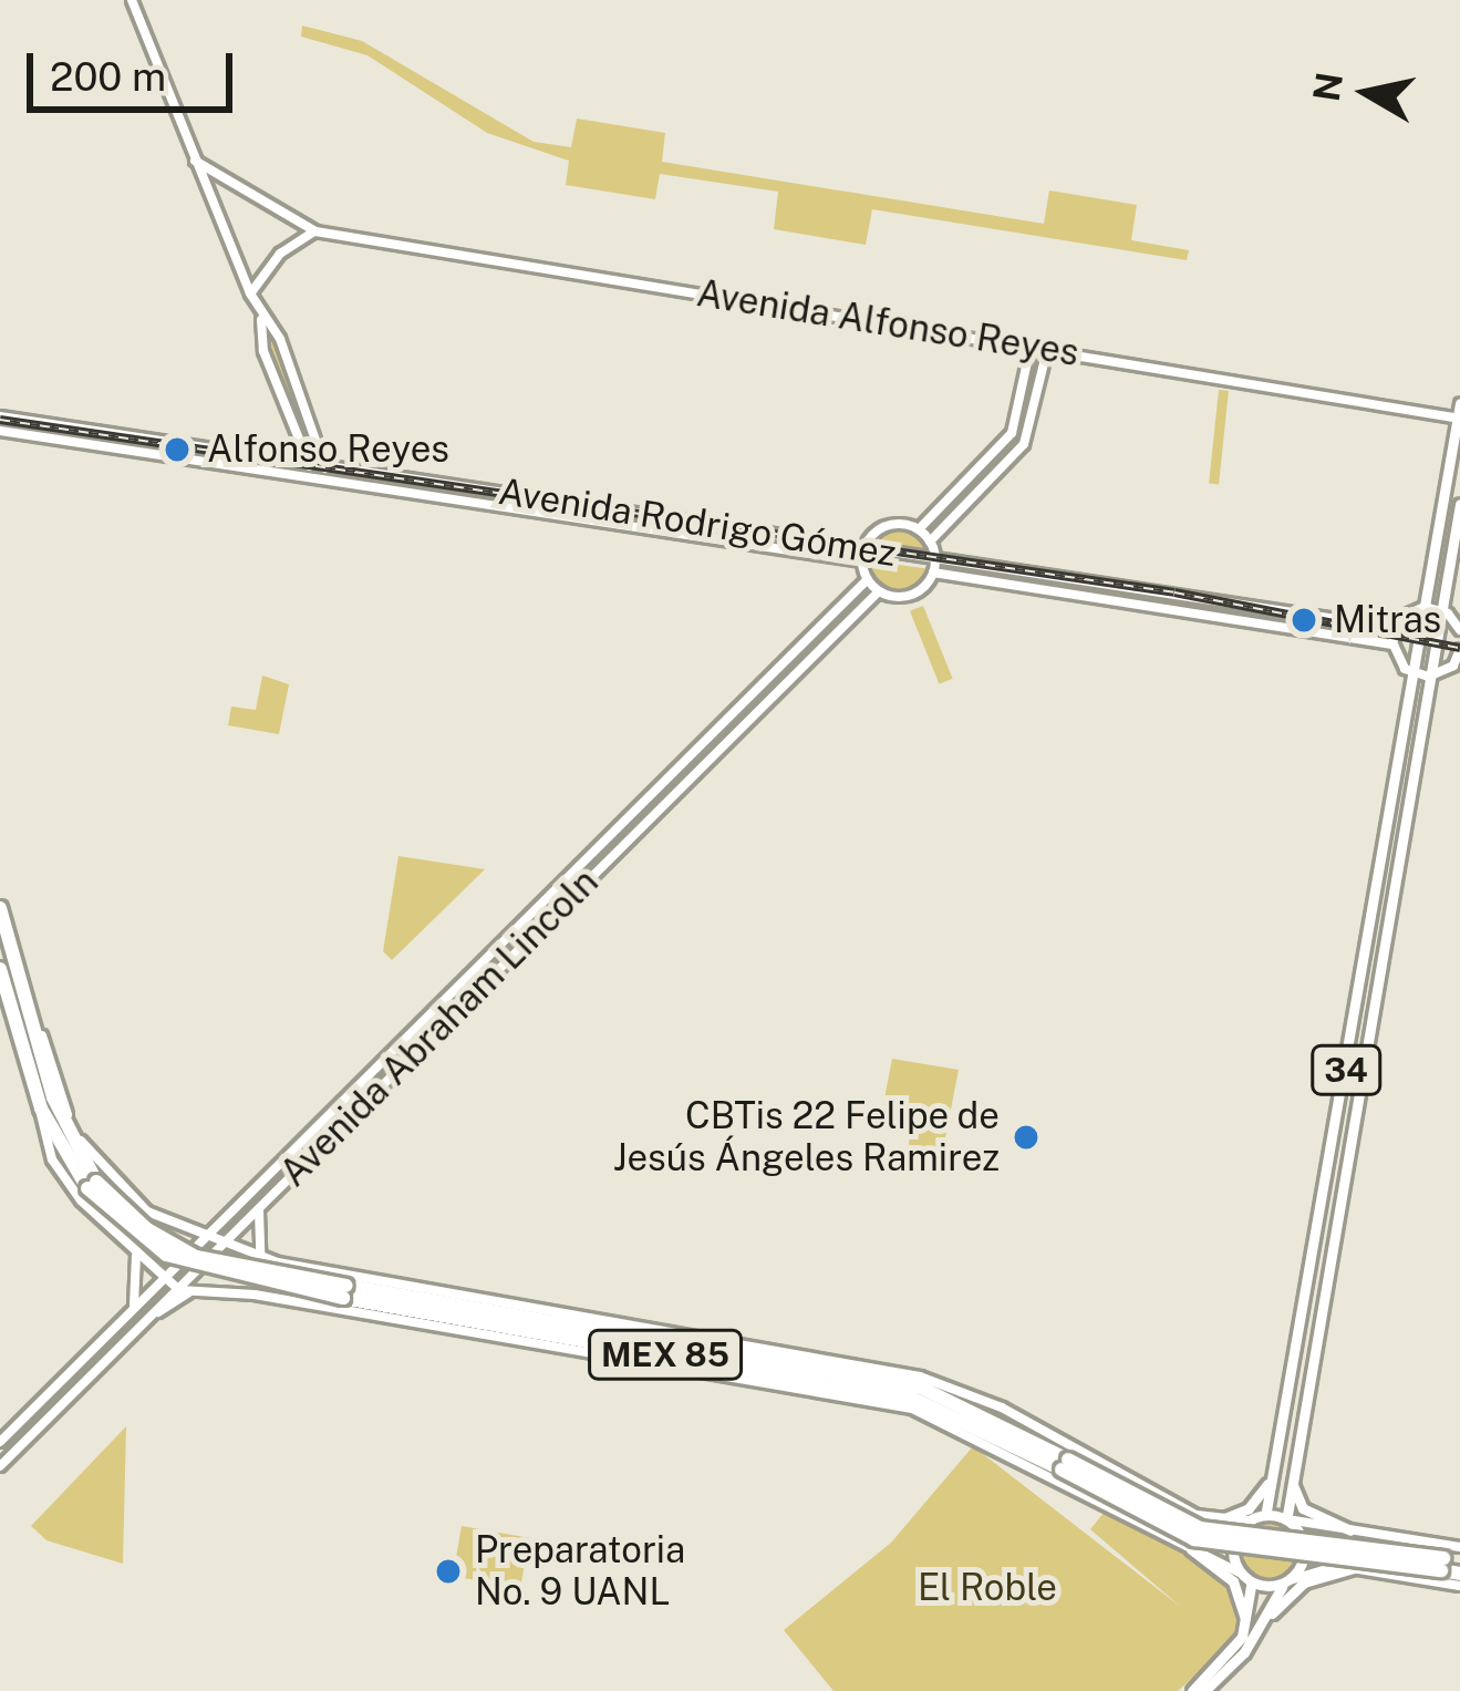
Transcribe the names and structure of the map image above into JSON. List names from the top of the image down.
{
  "streets": {
    "highway": ["MEX 85"],
    "main road": [
      "Avenida Alfonso Reyes",
      "Avenida Rodrigo Gómez",
      "Avenida Abraham Lincoln",
      "34"
    ]
  },
  "crossings": [
    ["Avenida Alfonso Reyes", "34"]
  ],
  "parks": ["El Roble"],
  "places": [
    "Alfonso Reyes",
    "Mitras",
    "CBTis 22 Felipe de Jesús Ángeles Ramirez",
    "Preparatoria No. 9 UANL"
  ],
  "scale_bar": "200 m",
  "north": "left"
}
